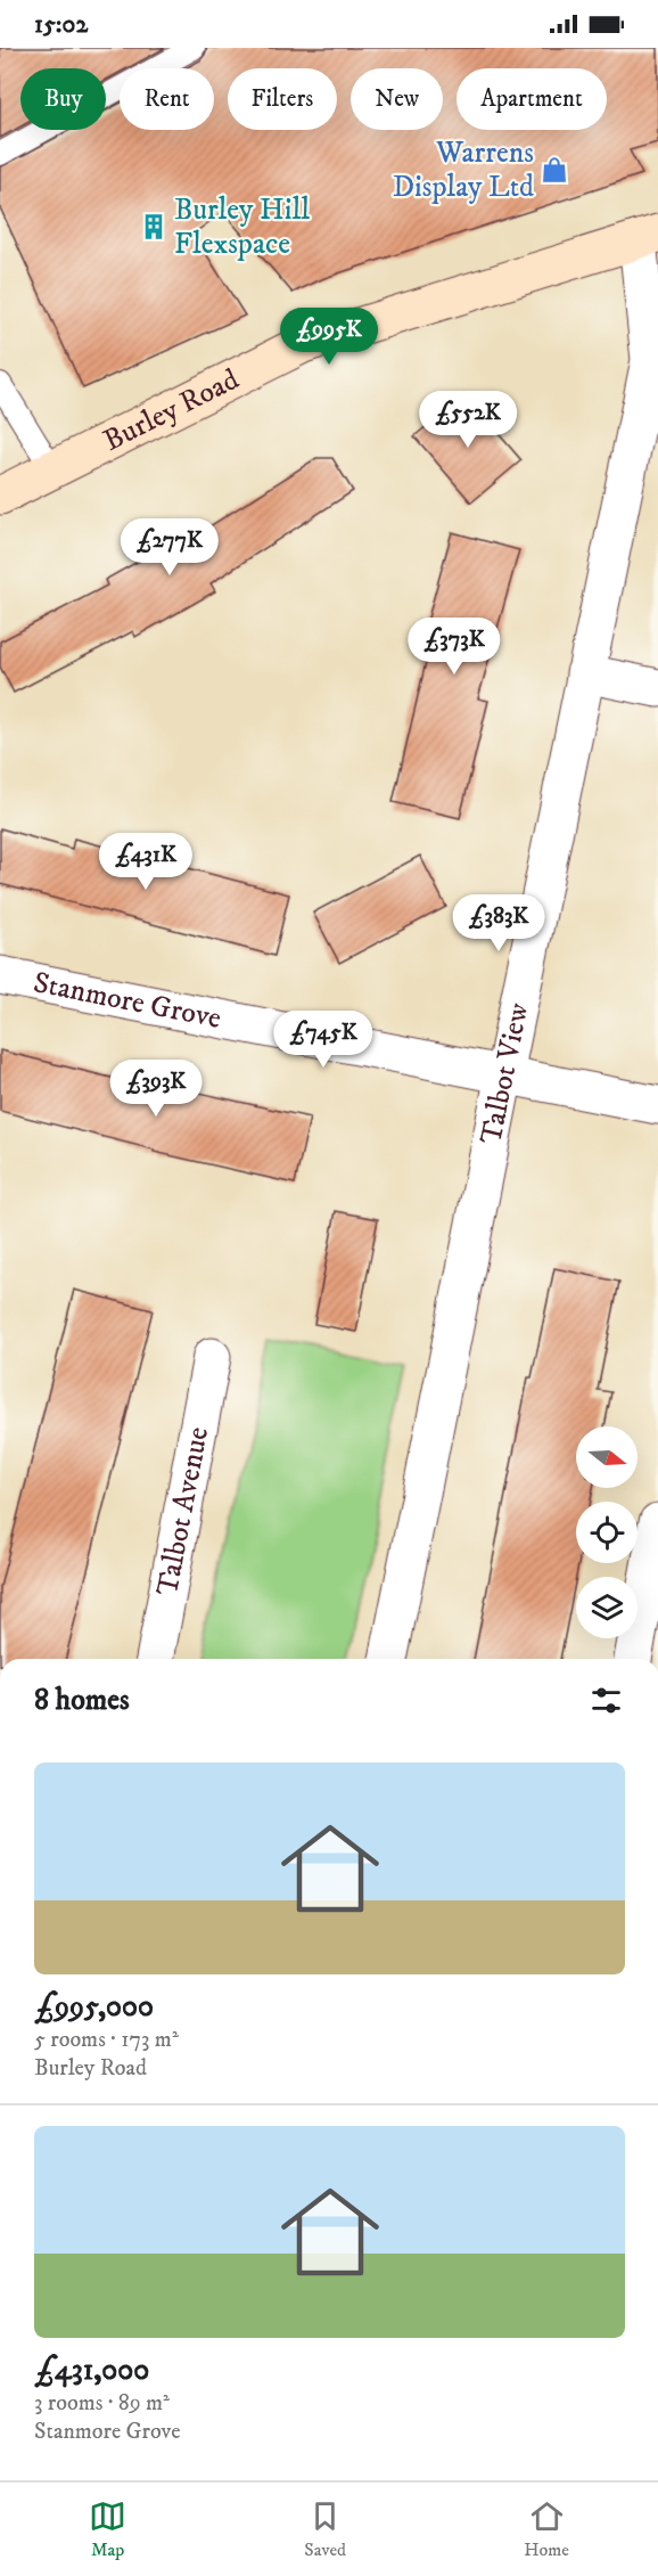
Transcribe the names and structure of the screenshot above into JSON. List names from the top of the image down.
{
  "streets": {
    "street": [
      "Burley Road",
      "Stanmore Grove",
      "Talbot View",
      "Talbot Avenue"
    ]
  },
  "crossings": [
    ["Burley Road", "Talbot View"],
    ["Stanmore Grove", "Talbot View"]
  ],
  "places": {
    "shop": ["Warrens Display Ltd"],
    "building": ["Burley Hill Flexspace"]
  },
  "north": "right",
  "page": {
    "status": "15:02",
    "chip": [
      "Buy",
      "Rent",
      "Filters",
      "New",
      "Apartment"
    ],
    "price": [
      "£995K",
      "£552K",
      "£277K",
      "£373K",
      "£431K",
      "£383K",
      "£745K",
      "£393K"
    ],
    "heading": "8 homes",
    "list": [
      {
        "name": "£995,000",
        "note": "5 rooms · 173 m² · Burley Road"
      },
      {
        "name": "£431,000",
        "note": "3 rooms · 89 m² · Stanmore Grove"
      }
    ],
    "tabs": ["Map", "Saved", "Home"]
  }
}
